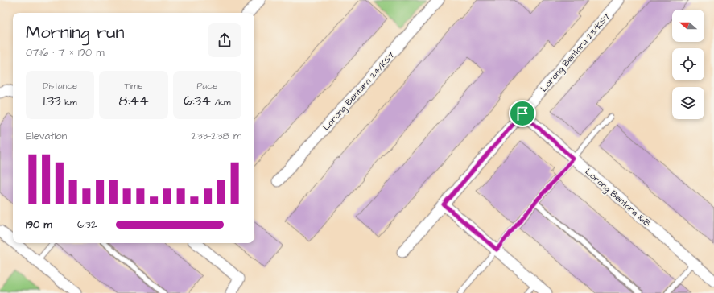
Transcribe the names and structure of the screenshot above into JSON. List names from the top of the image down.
{
  "streets": {
    "street": ["Lorong Bentara 23/KS7", "Lorong Bentara 24/KS7", "Lorong Bentara 16B"]
  },
  "crossings": [
    ["Lorong Bentara 23/KS7", "Lorong Bentara 16B"]
  ],
  "north": "left",
  "page": {
    "heading": ["Morning run", "07:16 · 7 × 190 m"],
    "stats": [
      ["Distance", "1.33 km"],
      ["Time", "8:44"],
      ["Pace", "6:34 /km"]
    ],
    "chart": ["Elevation", "233–238 m"],
    "list": [
      {
        "name": "190 m",
        "note": "6:32"
      }
    ]
  }
}
